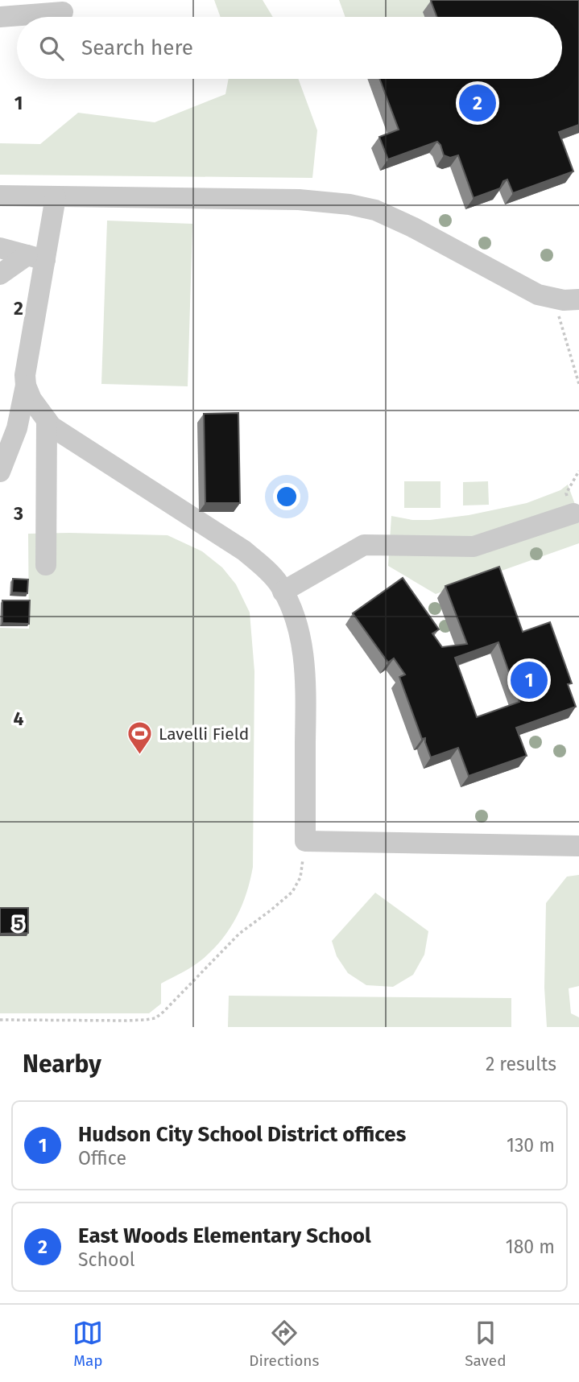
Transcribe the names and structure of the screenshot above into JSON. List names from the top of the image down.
{
  "places": {
    "sports": ["Lavelli Field"]
  },
  "page": {
    "search": "Search here",
    "pins": ["2", "1"],
    "heading": ["Nearby", "2 results"],
    "list": [
      {
        "mark": "1",
        "name": "Hudson City School District offices",
        "note": "Office",
        "value": "130 m"
      },
      {
        "mark": "2",
        "name": "East Woods Elementary School",
        "note": "School",
        "value": "180 m"
      }
    ],
    "nav": ["Map", "Directions", "Saved"]
  },
  "grid": {
    "rows": [
      "1",
      "2",
      "3",
      "4",
      "5"
    ]
  }
}
